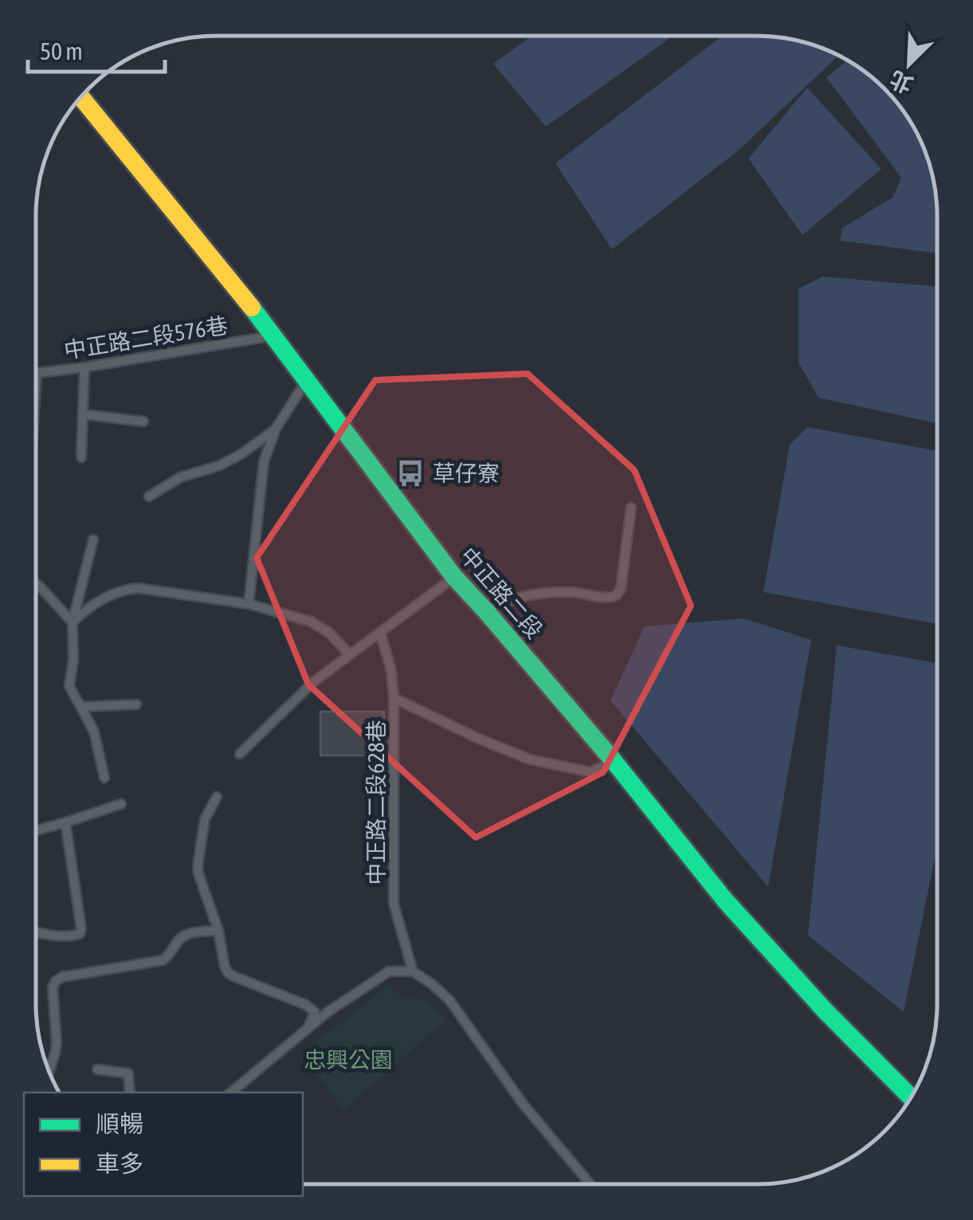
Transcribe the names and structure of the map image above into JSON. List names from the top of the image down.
{
  "streets": {
    "main road": ["中正路二段"],
    "lane": ["中正路二段576巷", "中正路二段628巷"]
  },
  "crossings": [
    ["中正路二段576巷", "中正路二段"]
  ],
  "parks": ["忠興公園"],
  "places": {
    "bus stop": ["草仔寮"]
  },
  "legend": ["順暢", "車多"],
  "scale_bar": "50 m",
  "north": "bottom left"
}
